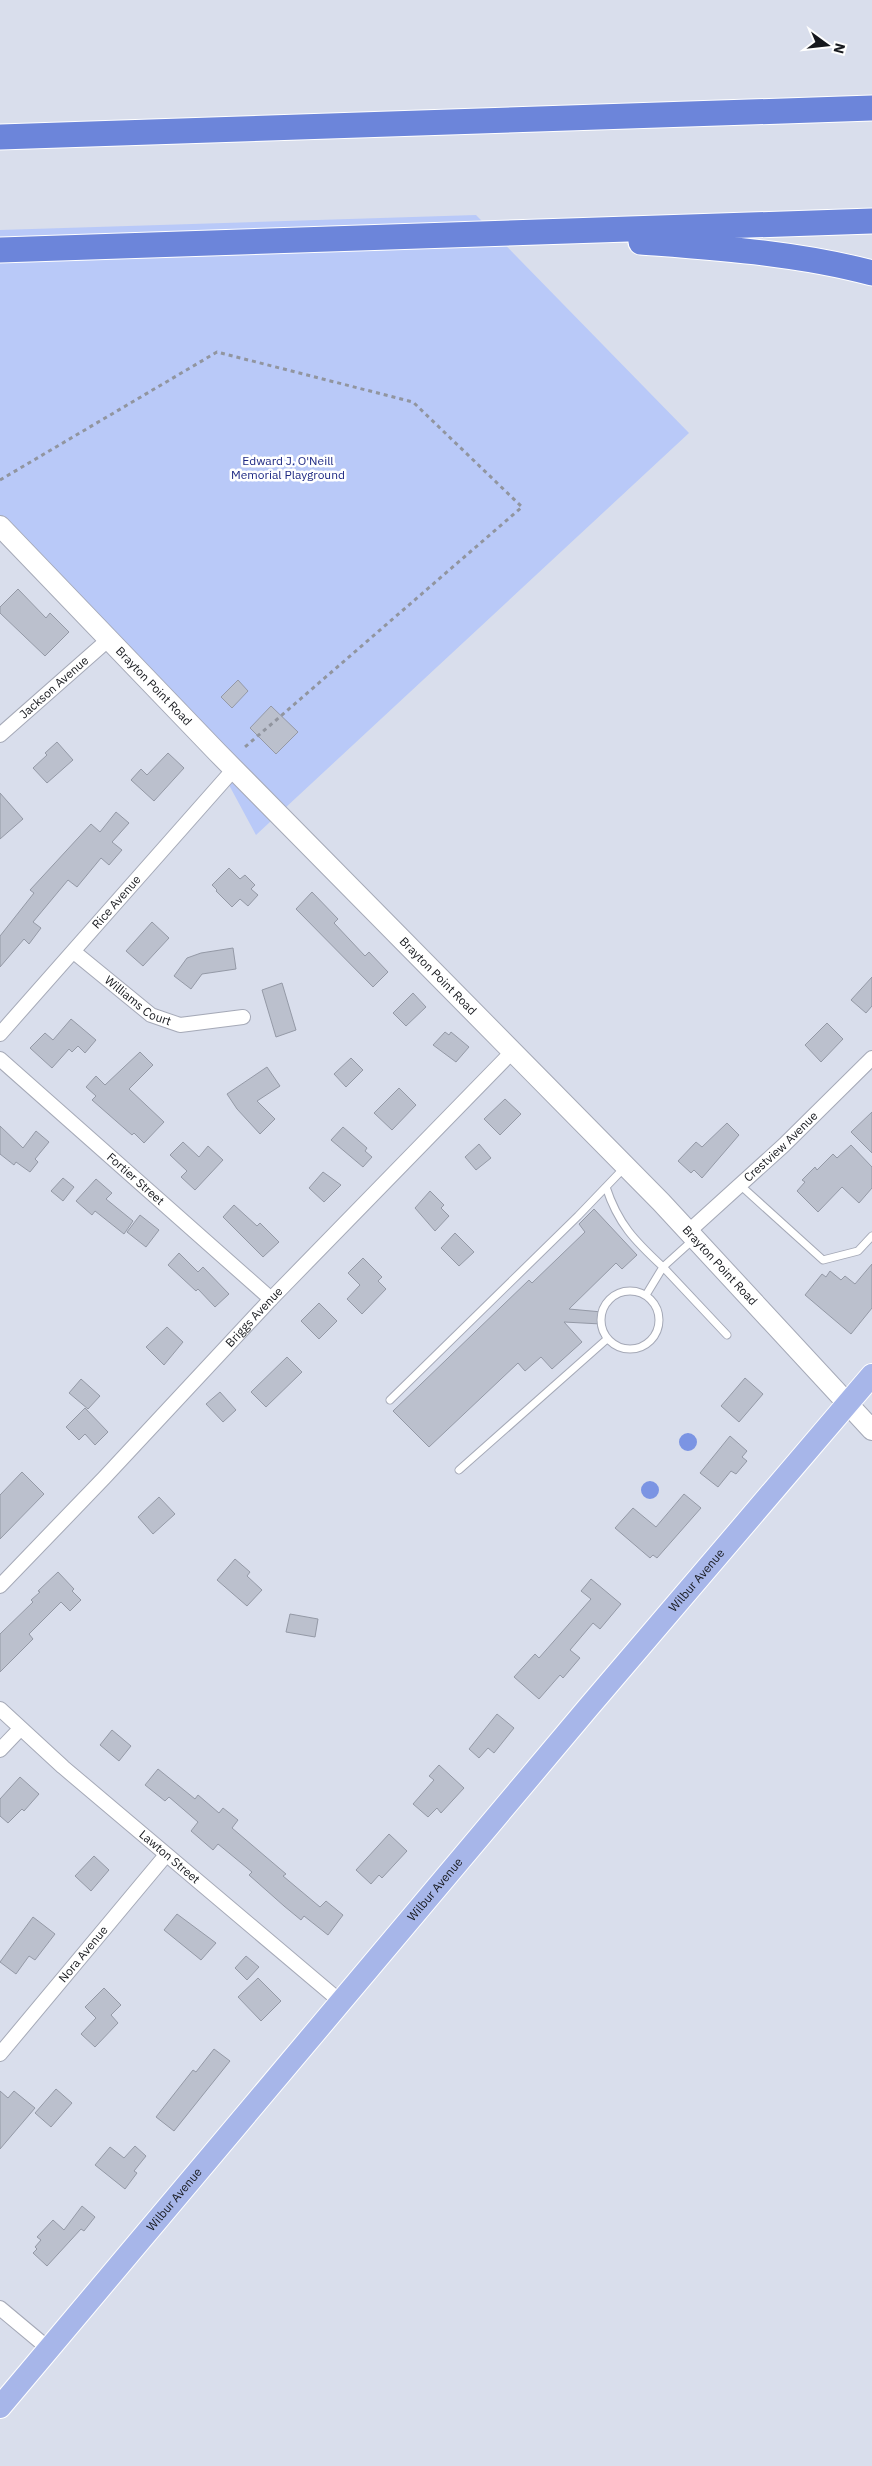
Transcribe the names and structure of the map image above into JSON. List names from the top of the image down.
{
  "streets": {
    "main road": ["Wilbur Avenue"],
    "street": [
      "Jackson Avenue",
      "Brayton Point Road",
      "Rice Avenue",
      "Williams Court",
      "Crestview Avenue",
      "Fortier Street",
      "Briggs Avenue",
      "Lawton Street",
      "Nora Avenue"
    ]
  },
  "crossings": [
    ["Jackson Avenue", "Brayton Point Road"],
    ["Brayton Point Road", "Rice Avenue"],
    ["Brayton Point Road", "Crestview Avenue"],
    ["Brayton Point Road", "Briggs Avenue"],
    ["Brayton Point Road", "Wilbur Avenue"],
    ["Rice Avenue", "Williams Court"],
    ["Fortier Street", "Briggs Avenue"],
    ["Wilbur Avenue", "Lawton Street"],
    ["Lawton Street", "Nora Avenue"]
  ],
  "parks": ["Edward J. O'Neill Memorial Playground"],
  "north": "right"
}
